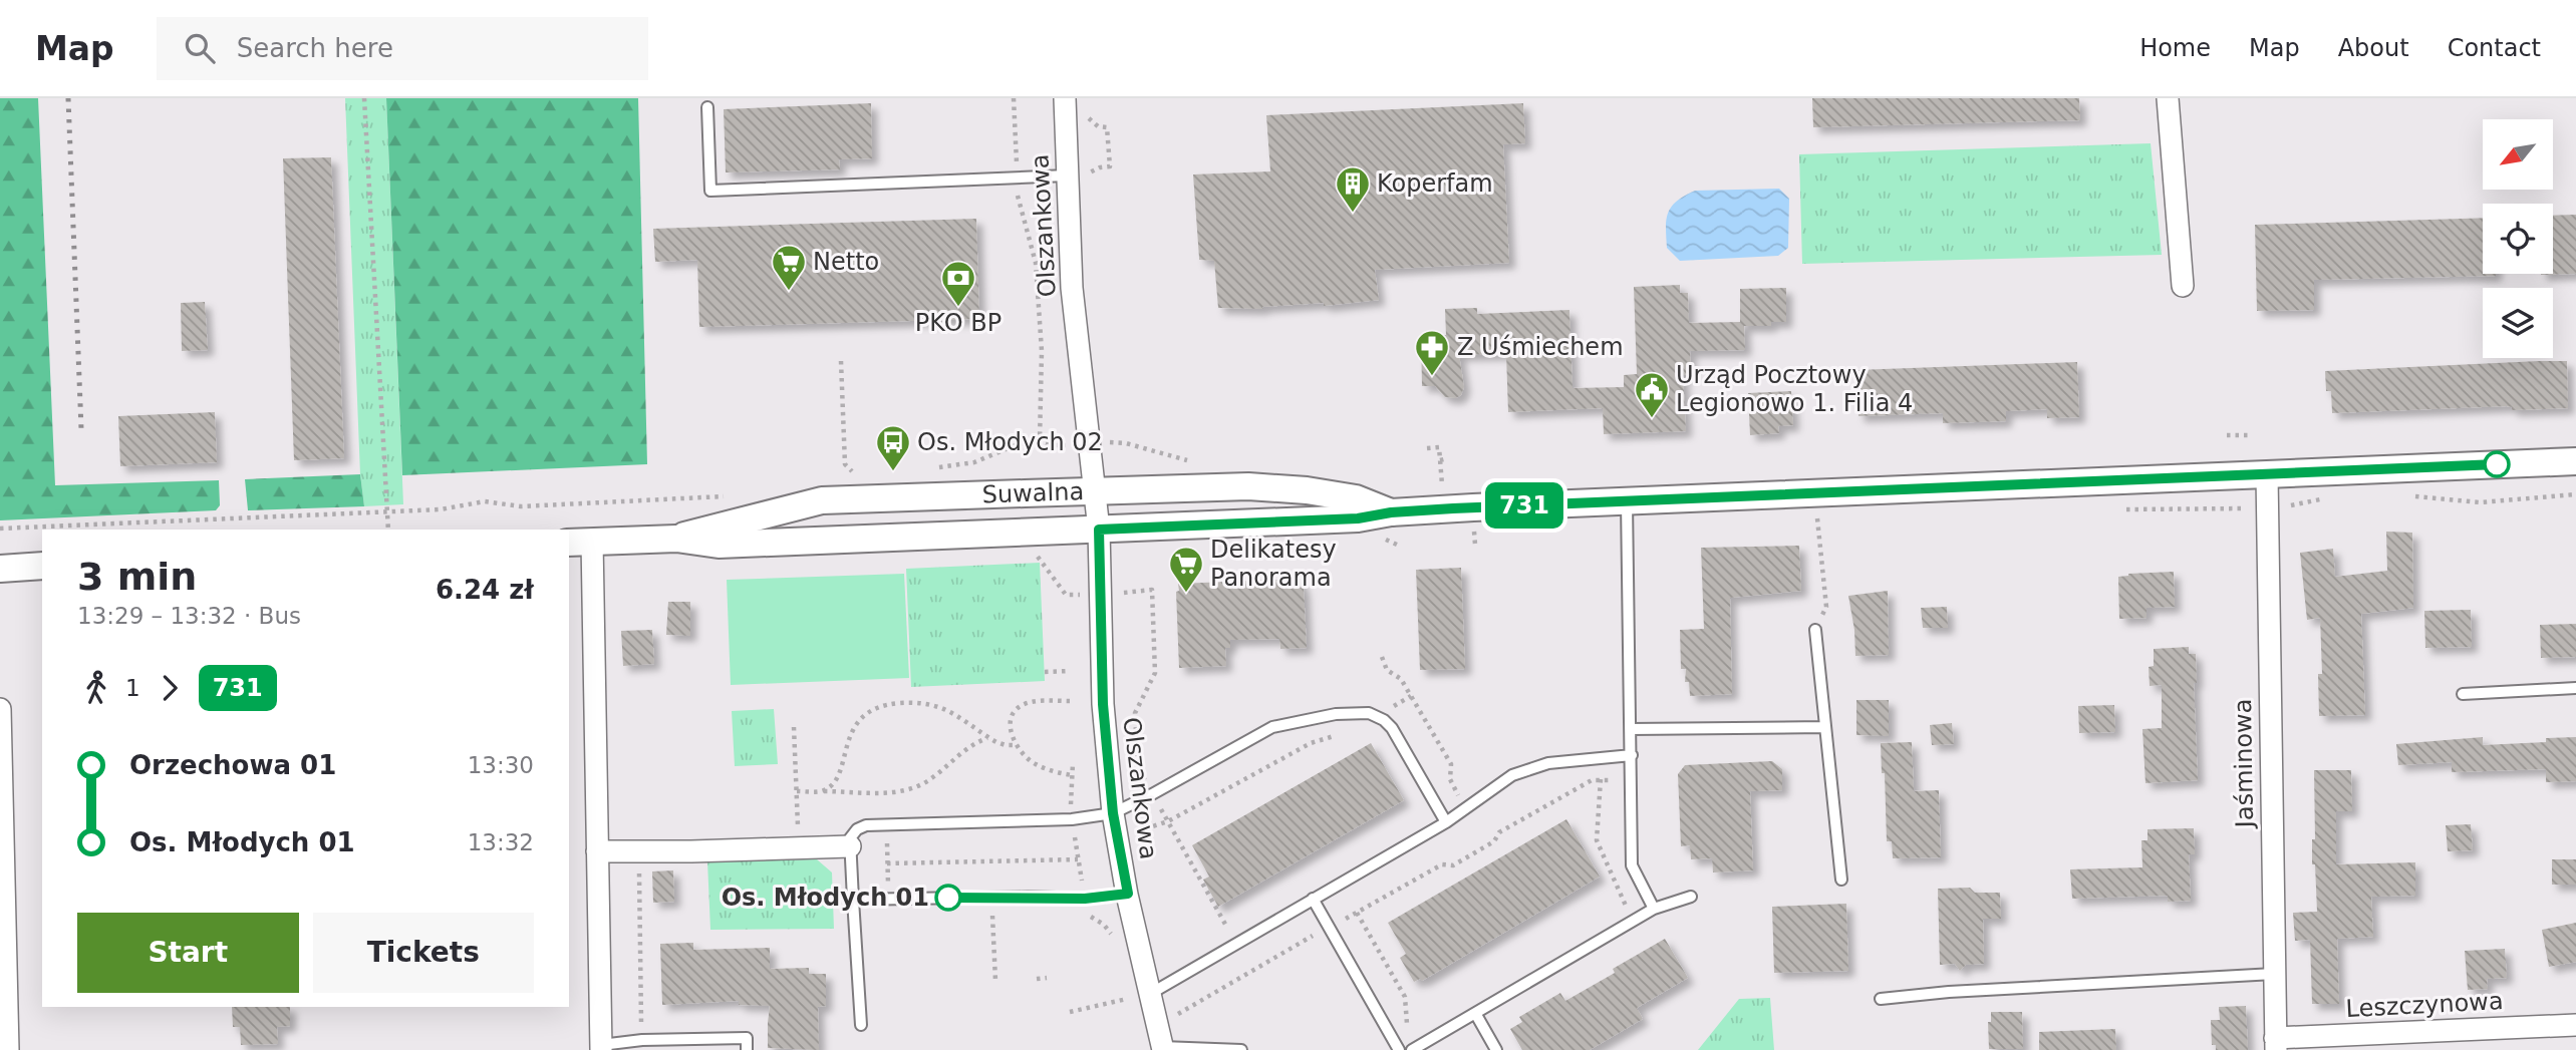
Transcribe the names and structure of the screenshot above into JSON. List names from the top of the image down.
{
  "streets": {
    "street": [
      "Olszankowa",
      "Suwalna",
      "Jaśminowa",
      "Leszczynowa"
    ]
  },
  "crossings": [
    ["Olszankowa", "Suwalna"],
    ["Suwalna", "Jaśminowa"],
    ["Jaśminowa", "Leszczynowa"]
  ],
  "places": {
    "building": ["Koperfam"],
    "supermarket": ["Netto", "Delikatesy Panorama"],
    "bank": ["PKO BP"],
    "pharmacy": ["Z Uśmiechem"],
    "public building": ["Urząd Pocztowy Legionowo 1. Filia 4"],
    "bus stop": ["Os. Młodych 02"],
    "other": ["Os. Młodych 01"]
  },
  "lines": ["bus line 731"],
  "north": "bottom left",
  "page": {
    "header": "Map",
    "search": "Search here",
    "nav": [
      "Home",
      "Map",
      "About",
      "Contact"
    ],
    "on_map": "731",
    "heading": ["3 min", "13:29 – 13:32 · Bus", "6.24 zł"],
    "legs": ["1", "731"],
    "list": [
      {
        "name": "Orzechowa 01",
        "value": "13:30"
      },
      {
        "name": "Os. Młodych 01",
        "value": "13:32"
      }
    ],
    "buttons": ["Start", "Tickets"]
  }
}
